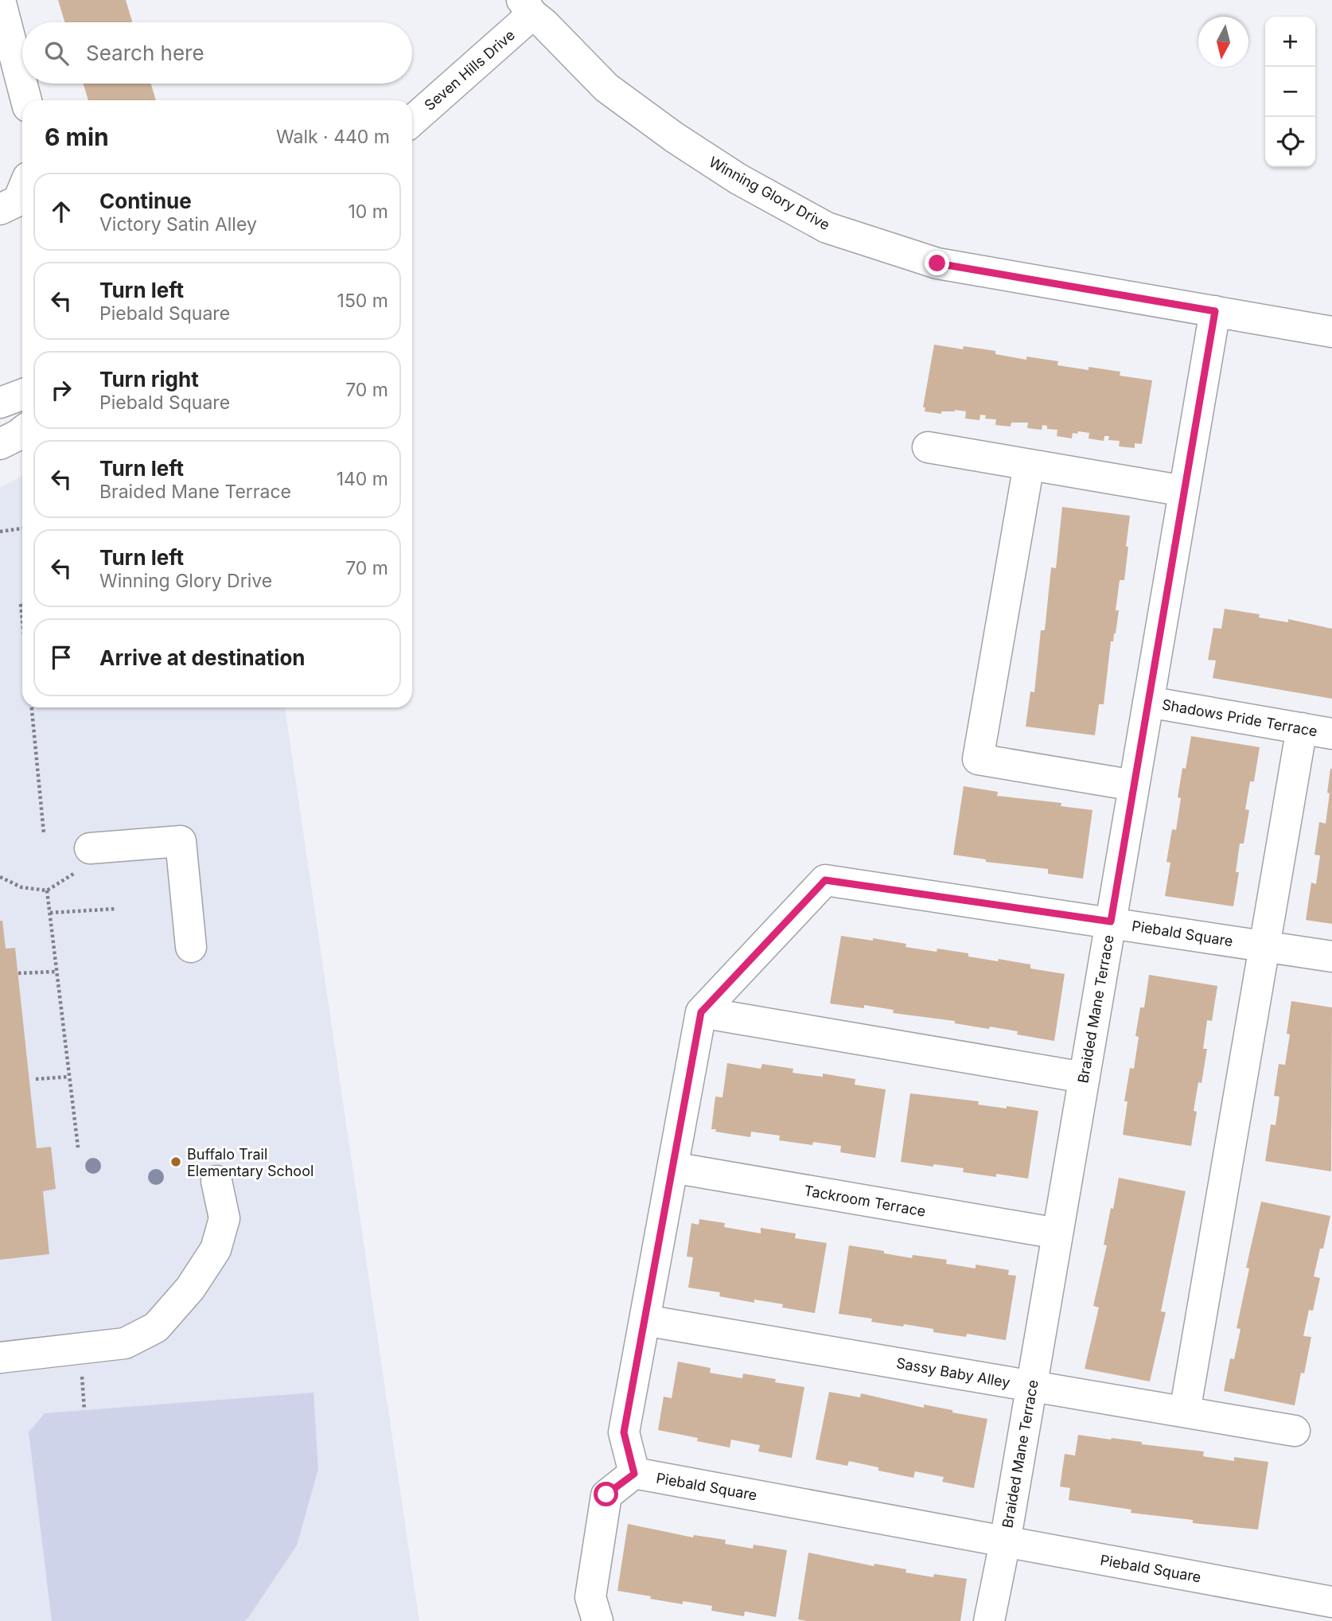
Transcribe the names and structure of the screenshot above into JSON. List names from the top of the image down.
{
  "streets": {
    "street": [
      "Seven Hills Drive",
      "Winning Glory Drive",
      "Shadows Pride Terrace",
      "Piebald Square",
      "Braided Mane Terrace",
      "Tackroom Terrace",
      "Sassy Baby Alley"
    ]
  },
  "crossings": [
    ["Seven Hills Drive", "Winning Glory Drive"],
    ["Winning Glory Drive", "Braided Mane Terrace"],
    ["Shadows Pride Terrace", "Braided Mane Terrace"],
    ["Piebald Square", "Braided Mane Terrace"],
    ["Braided Mane Terrace", "Tackroom Terrace"],
    ["Braided Mane Terrace", "Sassy Baby Alley"]
  ],
  "places": ["Buffalo Trail Elementary School"],
  "north": "bottom",
  "page": {
    "map_buttons": ["+", "−"],
    "search": "Search here",
    "heading": ["6 min", "Walk · 440 m"],
    "list": [
      ["Continue", "Victory Satin Alley", "10 m"],
      ["Turn left", "Piebald Square", "150 m"],
      ["Turn right", "Piebald Square", "70 m"],
      ["Turn left", "Braided Mane Terrace", "140 m"],
      ["Turn left", "Winning Glory Drive", "70 m"],
      "Arrive at destination"
    ]
  }
}
